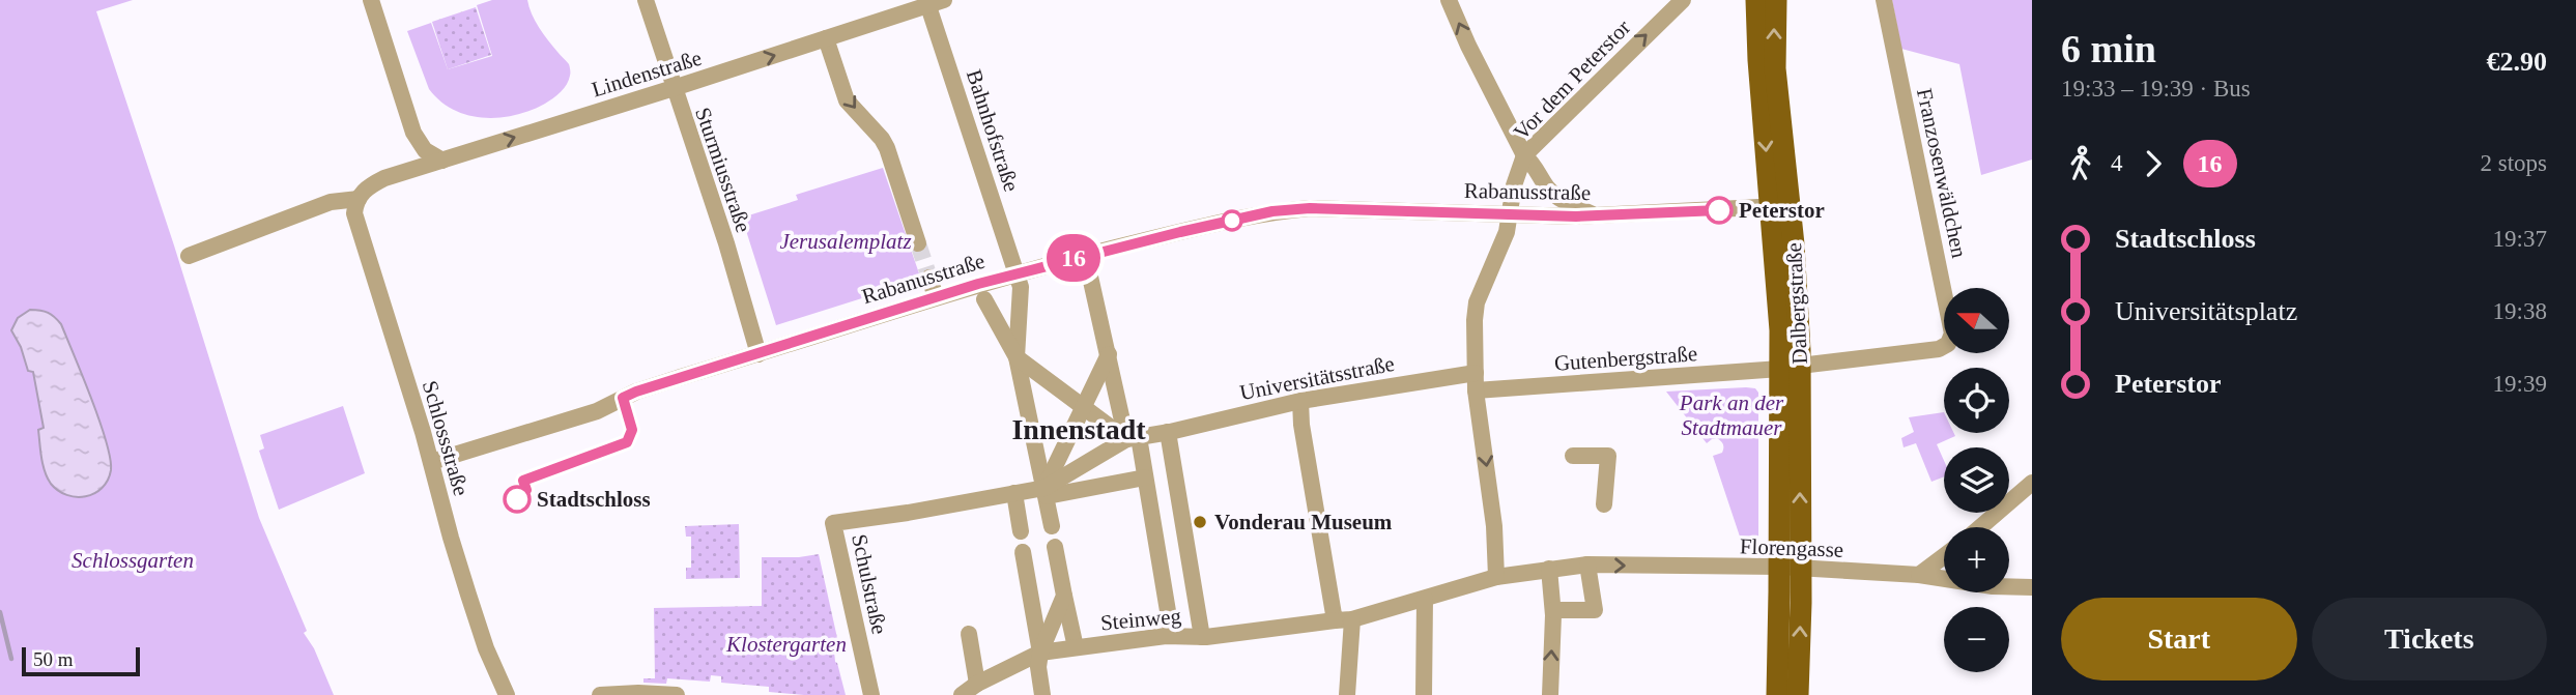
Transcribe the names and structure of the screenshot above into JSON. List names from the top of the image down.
{
  "streets": {
    "main road": ["Dalbergstraße"],
    "street": [
      "Lindenstraße",
      "Vor dem Peterstor",
      "Bahnhofstraße",
      "Sturmiusstraße",
      "Franzosenwäldchen",
      "Rabanusstraße",
      "Gutenbergstraße",
      "Universitätsstraße",
      "Schlossstraße",
      "Florengasse",
      "Schulstraße",
      "Steinweg"
    ]
  },
  "crossings": [
    ["Lindenstraße", "Bahnhofstraße"],
    ["Lindenstraße", "Sturmiusstraße"],
    ["Lindenstraße", "Schlossstraße"],
    ["Vor dem Peterstor", "Rabanusstraße"],
    ["Bahnhofstraße", "Rabanusstraße"],
    ["Sturmiusstraße", "Rabanusstraße"],
    ["Franzosenwäldchen", "Gutenbergstraße"],
    ["Rabanusstraße", "Dalbergstraße"],
    ["Rabanusstraße", "Schlossstraße"],
    ["Dalbergstraße", "Gutenbergstraße"],
    ["Dalbergstraße", "Florengasse"]
  ],
  "one_way": ["Lindenstraße", "Vor dem Peterstor", "Florengasse"],
  "districts": ["Innenstadt"],
  "parks": [
    "Jerusalemplatz",
    "Park an der Stadtmauer",
    "Schlossgarten",
    "Klostergarten"
  ],
  "places": ["Peterstor", "Stadtschloss", "Vonderau Museum"],
  "lines": ["bus line 16"],
  "scale_bar": "50 m",
  "north": "left",
  "page": {
    "on_map": "16",
    "heading": ["6 min", "19:33 – 19:39 · Bus", "€2.90"],
    "legs": ["4", "16", "2 stops"],
    "list": [
      {
        "name": "Stadtschloss",
        "value": "19:37"
      },
      {
        "name": "Universitätsplatz",
        "value": "19:38"
      },
      {
        "name": "Peterstor",
        "value": "19:39"
      }
    ],
    "map_buttons": ["+", "−"],
    "buttons": ["Start", "Tickets"],
    "scale": "50 m"
  }
}
